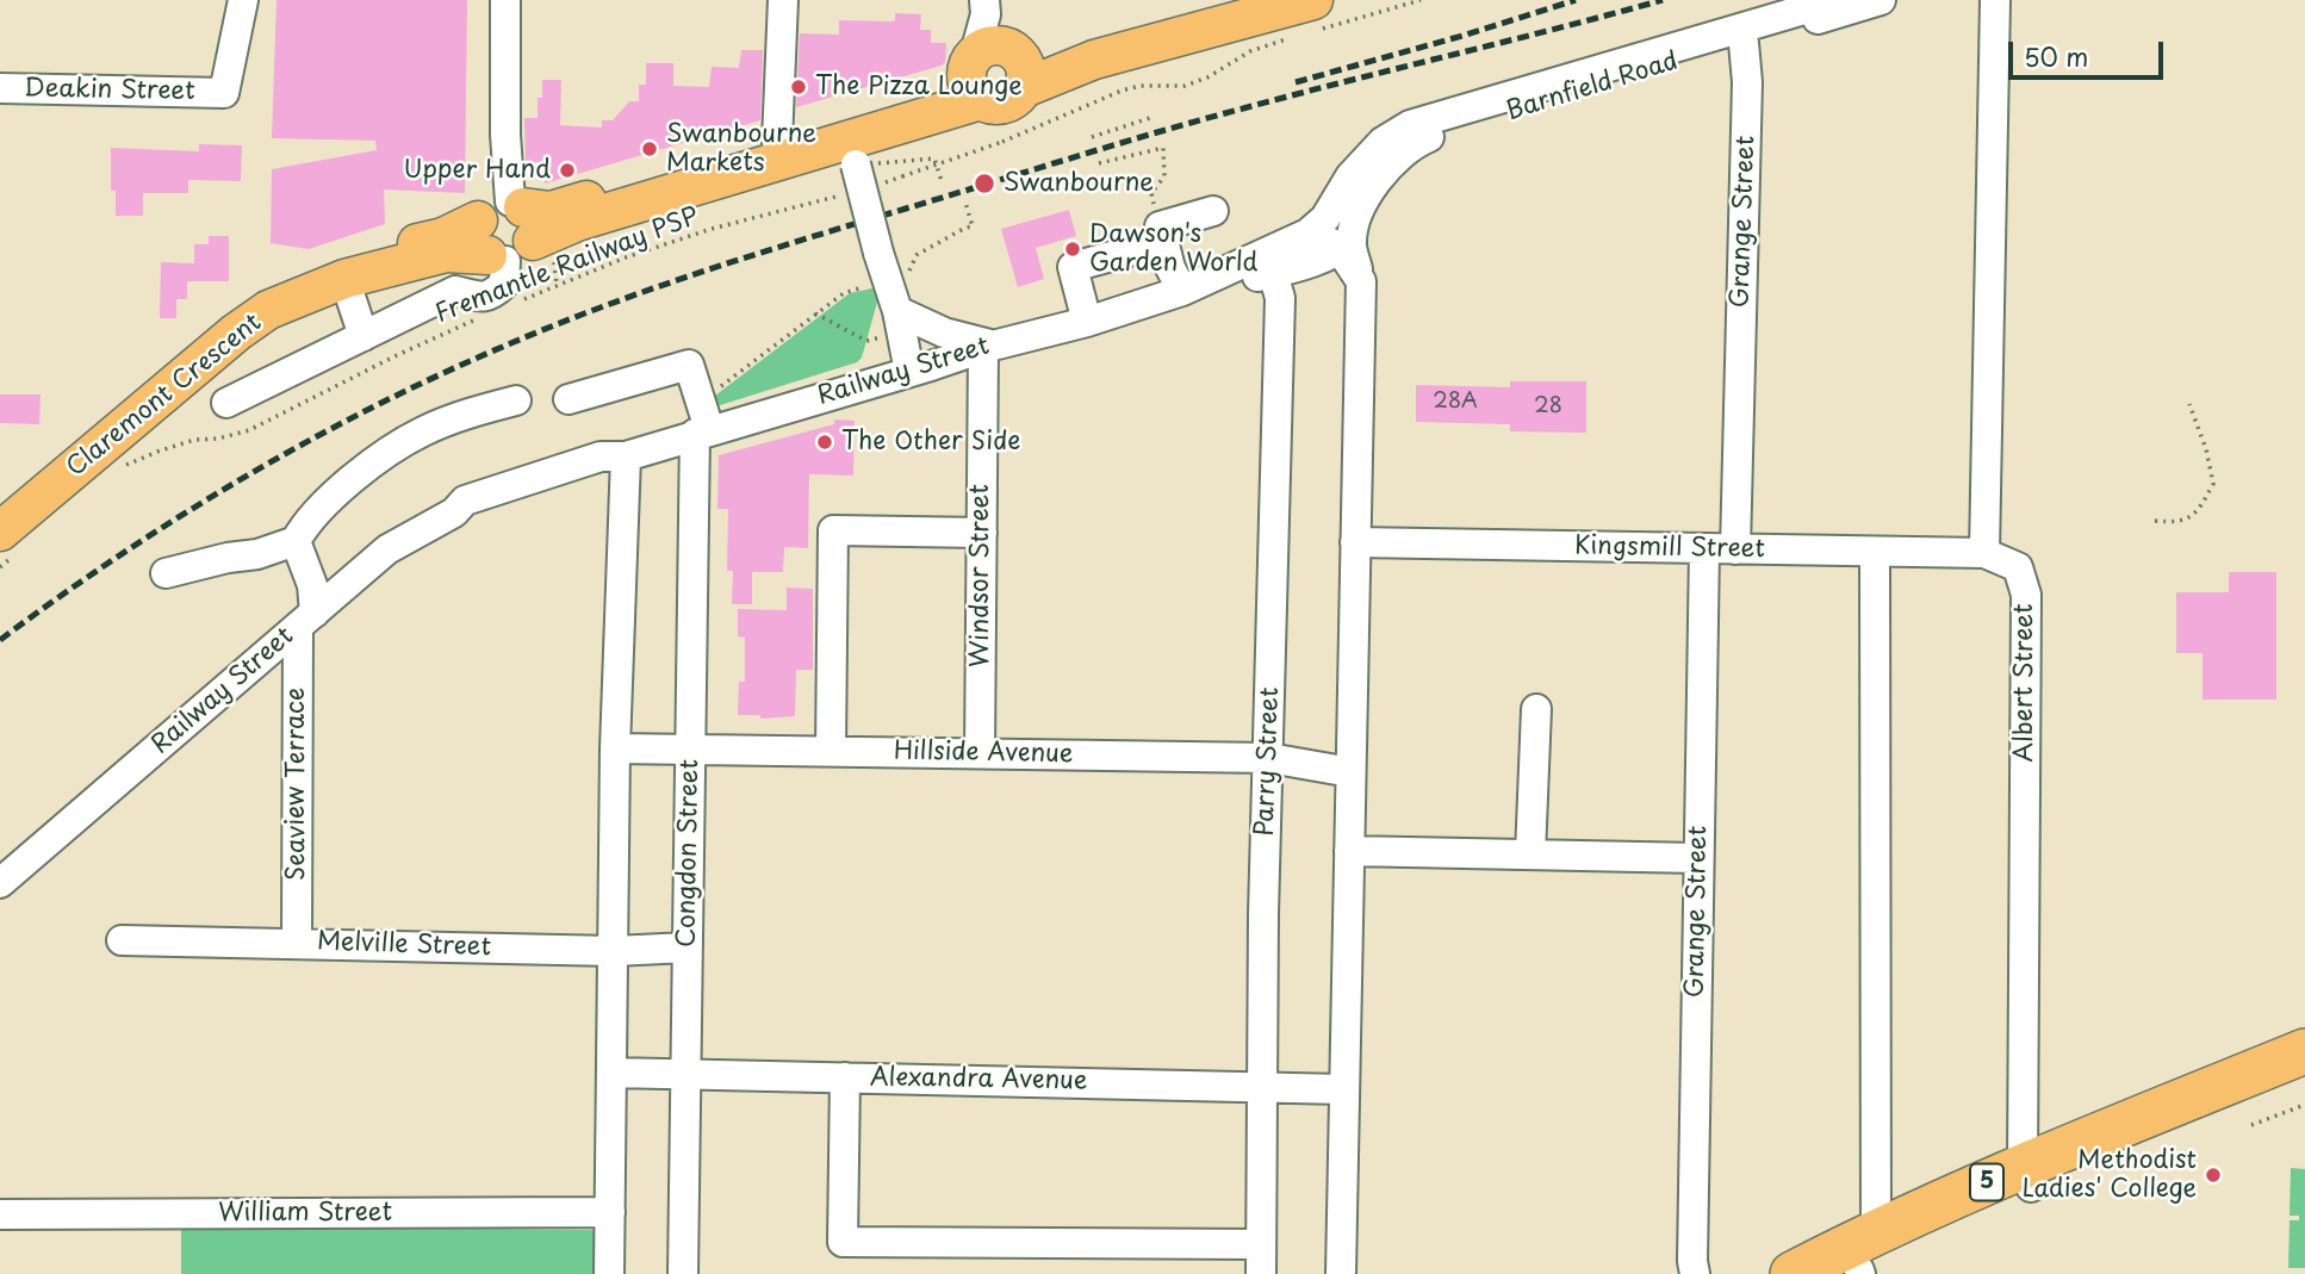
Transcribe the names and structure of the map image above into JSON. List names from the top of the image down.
{
  "streets": {
    "highway": ["5"],
    "main road": ["Claremont Crescent"],
    "street": [
      "Barnfield Road",
      "Deakin Street",
      "Grange Street",
      "Railway Street",
      "Kingsmill Street",
      "Windsor Street",
      "Albert Street",
      "Hillside Avenue",
      "Parry Street",
      "Seaview Terrace",
      "Congdon Street",
      "Melville Street",
      "Alexandra Avenue",
      "William Street"
    ],
    "path": ["Fremantle Railway PSP"]
  },
  "crossings": [
    ["Barnfield Road", "Grange Street"],
    ["Barnfield Road", "Railway Street"],
    ["Grange Street", "Kingsmill Street"],
    ["Railway Street", "Windsor Street"],
    ["Railway Street", "Parry Street"],
    ["Railway Street", "Seaview Terrace"],
    ["Railway Street", "Congdon Street"],
    ["Kingsmill Street", "Albert Street"],
    ["Windsor Street", "Hillside Avenue"],
    ["Albert Street", "5"],
    ["Hillside Avenue", "Parry Street"],
    ["Hillside Avenue", "Congdon Street"],
    ["Parry Street", "Alexandra Avenue"],
    ["Seaview Terrace", "Melville Street"],
    ["Congdon Street", "Melville Street"],
    ["Congdon Street", "Alexandra Avenue"]
  ],
  "places": [
    "The Pizza Lounge",
    "Swanbourne Markets",
    "Upper Hand",
    "Swanbourne",
    "Dawson's Garden World",
    "The Other Side",
    "Methodist Ladies' College"
  ],
  "house_numbers": ["28A", "28"],
  "scale_bar": "50 m"
}
